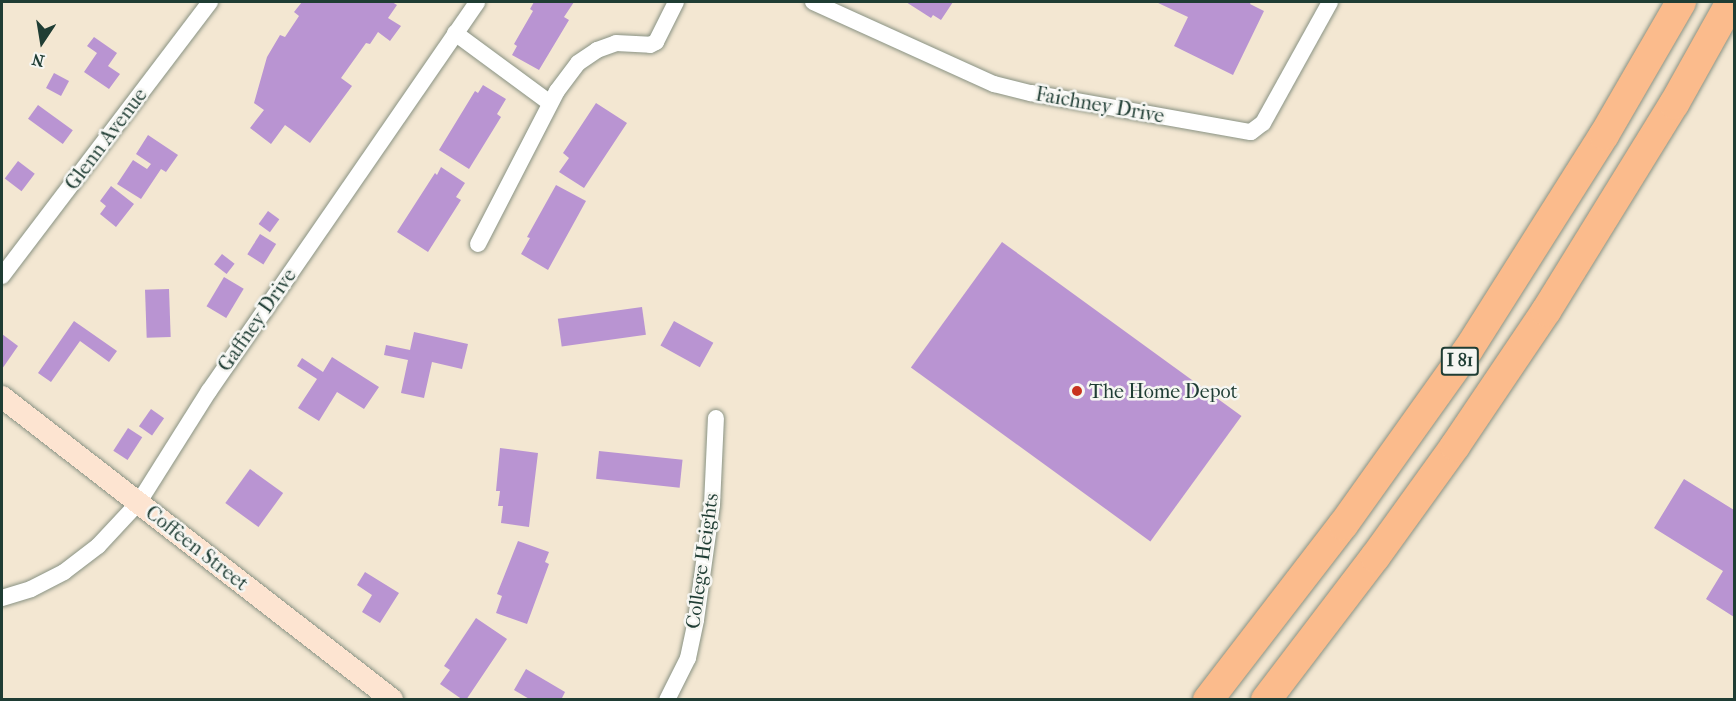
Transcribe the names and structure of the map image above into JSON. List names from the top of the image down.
{
  "streets": {
    "highway": ["I 81"],
    "main road": ["Coffeen Street"],
    "street": [
      "Faichney Drive",
      "Glenn Avenue",
      "Gaffney Drive",
      "College Heights"
    ]
  },
  "crossings": [
    ["Gaffney Drive", "Coffeen Street"]
  ],
  "places": ["The Home Depot"],
  "north": "bottom"
}
